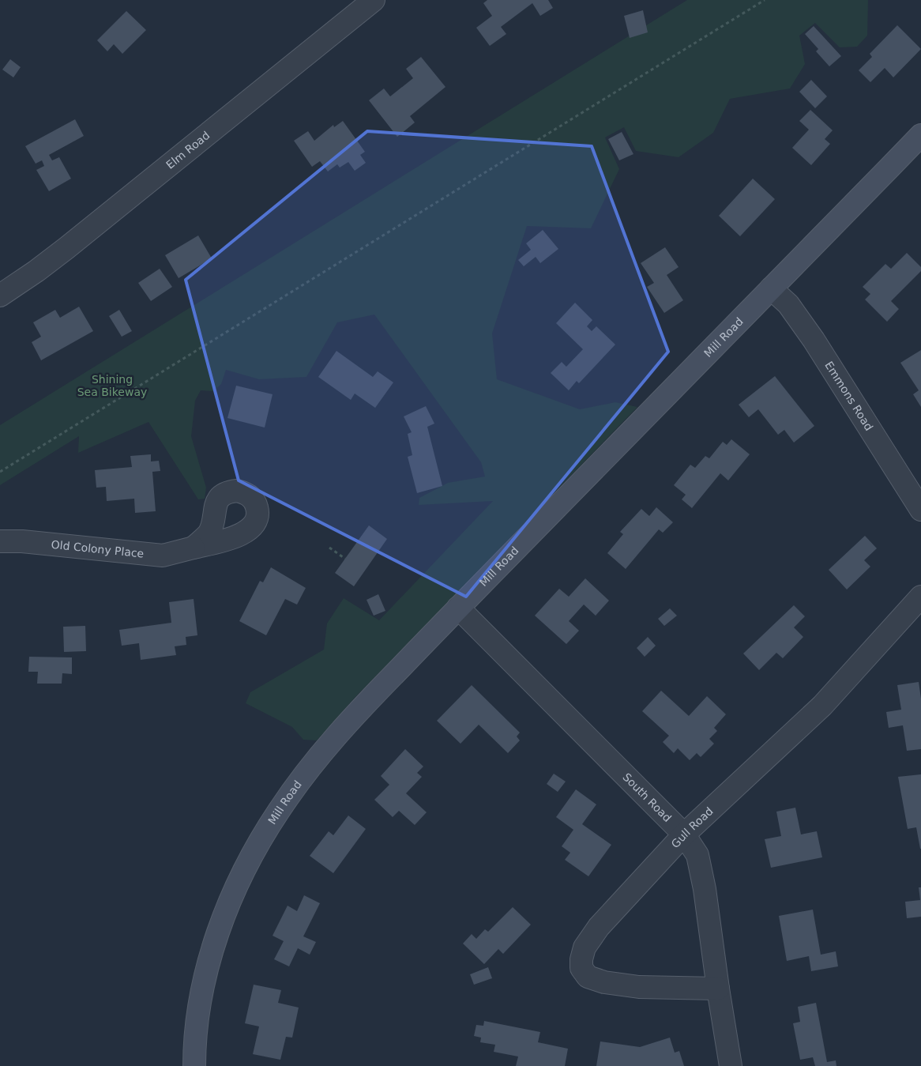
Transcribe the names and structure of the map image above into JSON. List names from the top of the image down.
{
  "streets": {
    "street": [
      "Elm Road",
      "Mill Road",
      "Emmons Road",
      "Old Colony Place",
      "South Road",
      "Gull Road"
    ]
  },
  "crossings": [
    ["Mill Road", "Emmons Road"],
    ["Mill Road", "South Road"],
    ["South Road", "Gull Road"]
  ],
  "parks": ["Shining Sea Bikeway"]
}
